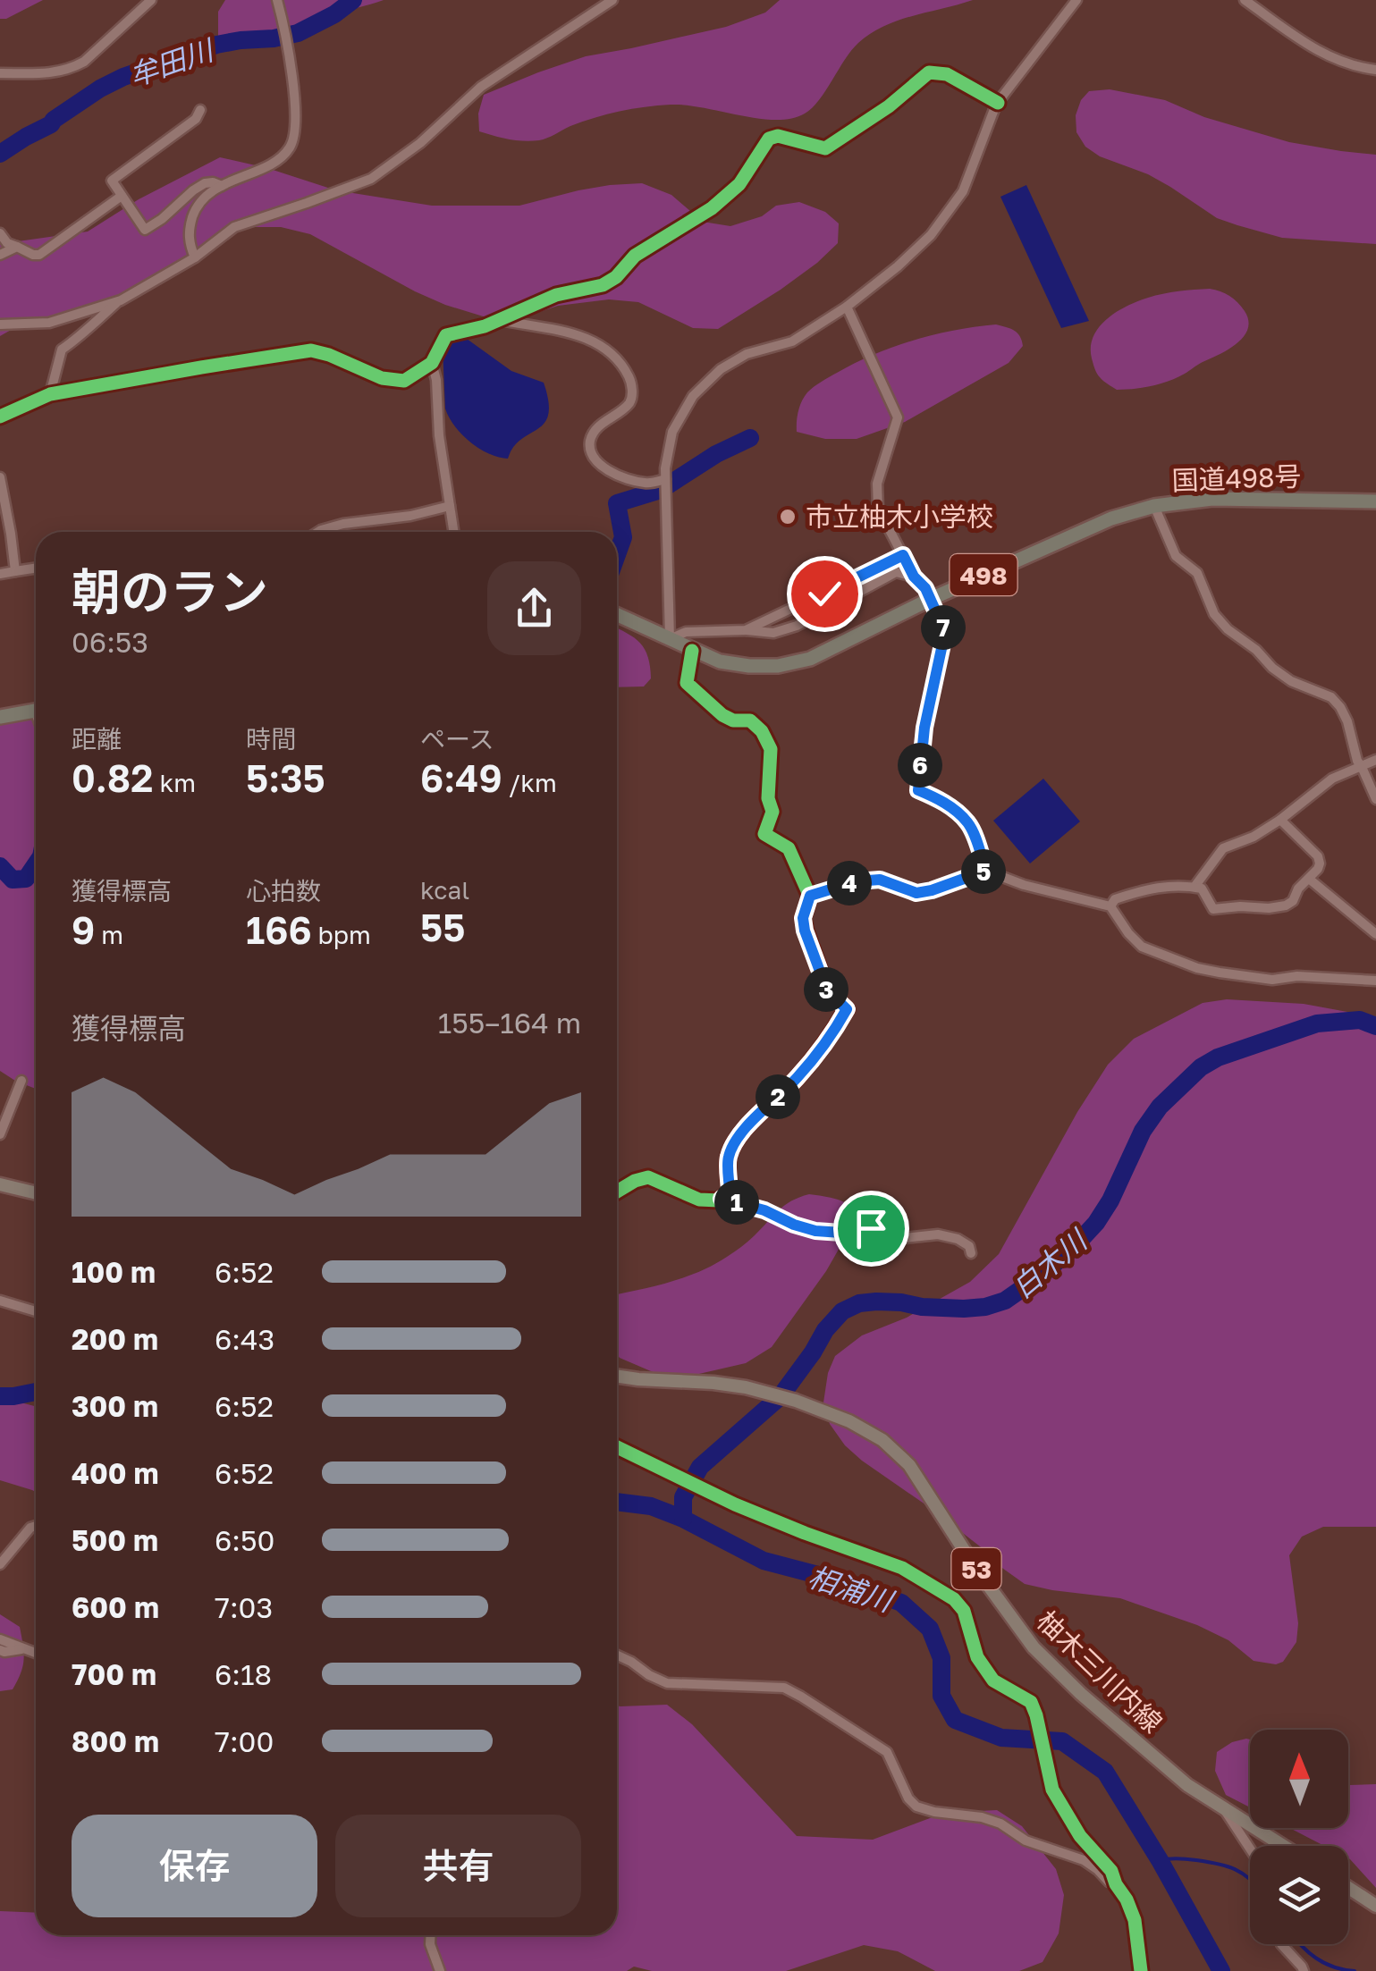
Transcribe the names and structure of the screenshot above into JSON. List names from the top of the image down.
{
  "streets": {
    "highway": ["国道498号", "498"],
    "main road": ["53", "柚木三川内線"]
  },
  "water": ["牟田川", "白木川", "相浦川"],
  "places": ["市立柚木小学校"],
  "north": "top",
  "page": {
    "heading": ["朝のラン", "06:53"],
    "pins": [
      "7",
      "6",
      "5",
      "4",
      "3",
      "2",
      "1"
    ],
    "stats": [
      ["距離", "0.82 km"],
      ["時間", "5:35"],
      ["ペース", "6:49 /km"],
      ["獲得標高", "9 m"],
      ["心拍数", "166 bpm"],
      ["kcal", "55"]
    ],
    "chart": ["獲得標高", "155–164 m"],
    "list": [
      {
        "name": "100 m",
        "note": "6:52"
      },
      {
        "name": "200 m",
        "note": "6:43"
      },
      {
        "name": "300 m",
        "note": "6:52"
      },
      {
        "name": "400 m",
        "note": "6:52"
      },
      {
        "name": "500 m",
        "note": "6:50"
      },
      {
        "name": "600 m",
        "note": "7:03"
      },
      {
        "name": "700 m",
        "note": "6:18"
      },
      {
        "name": "800 m",
        "note": "7:00"
      }
    ],
    "buttons": ["保存", "共有"]
  }
}
